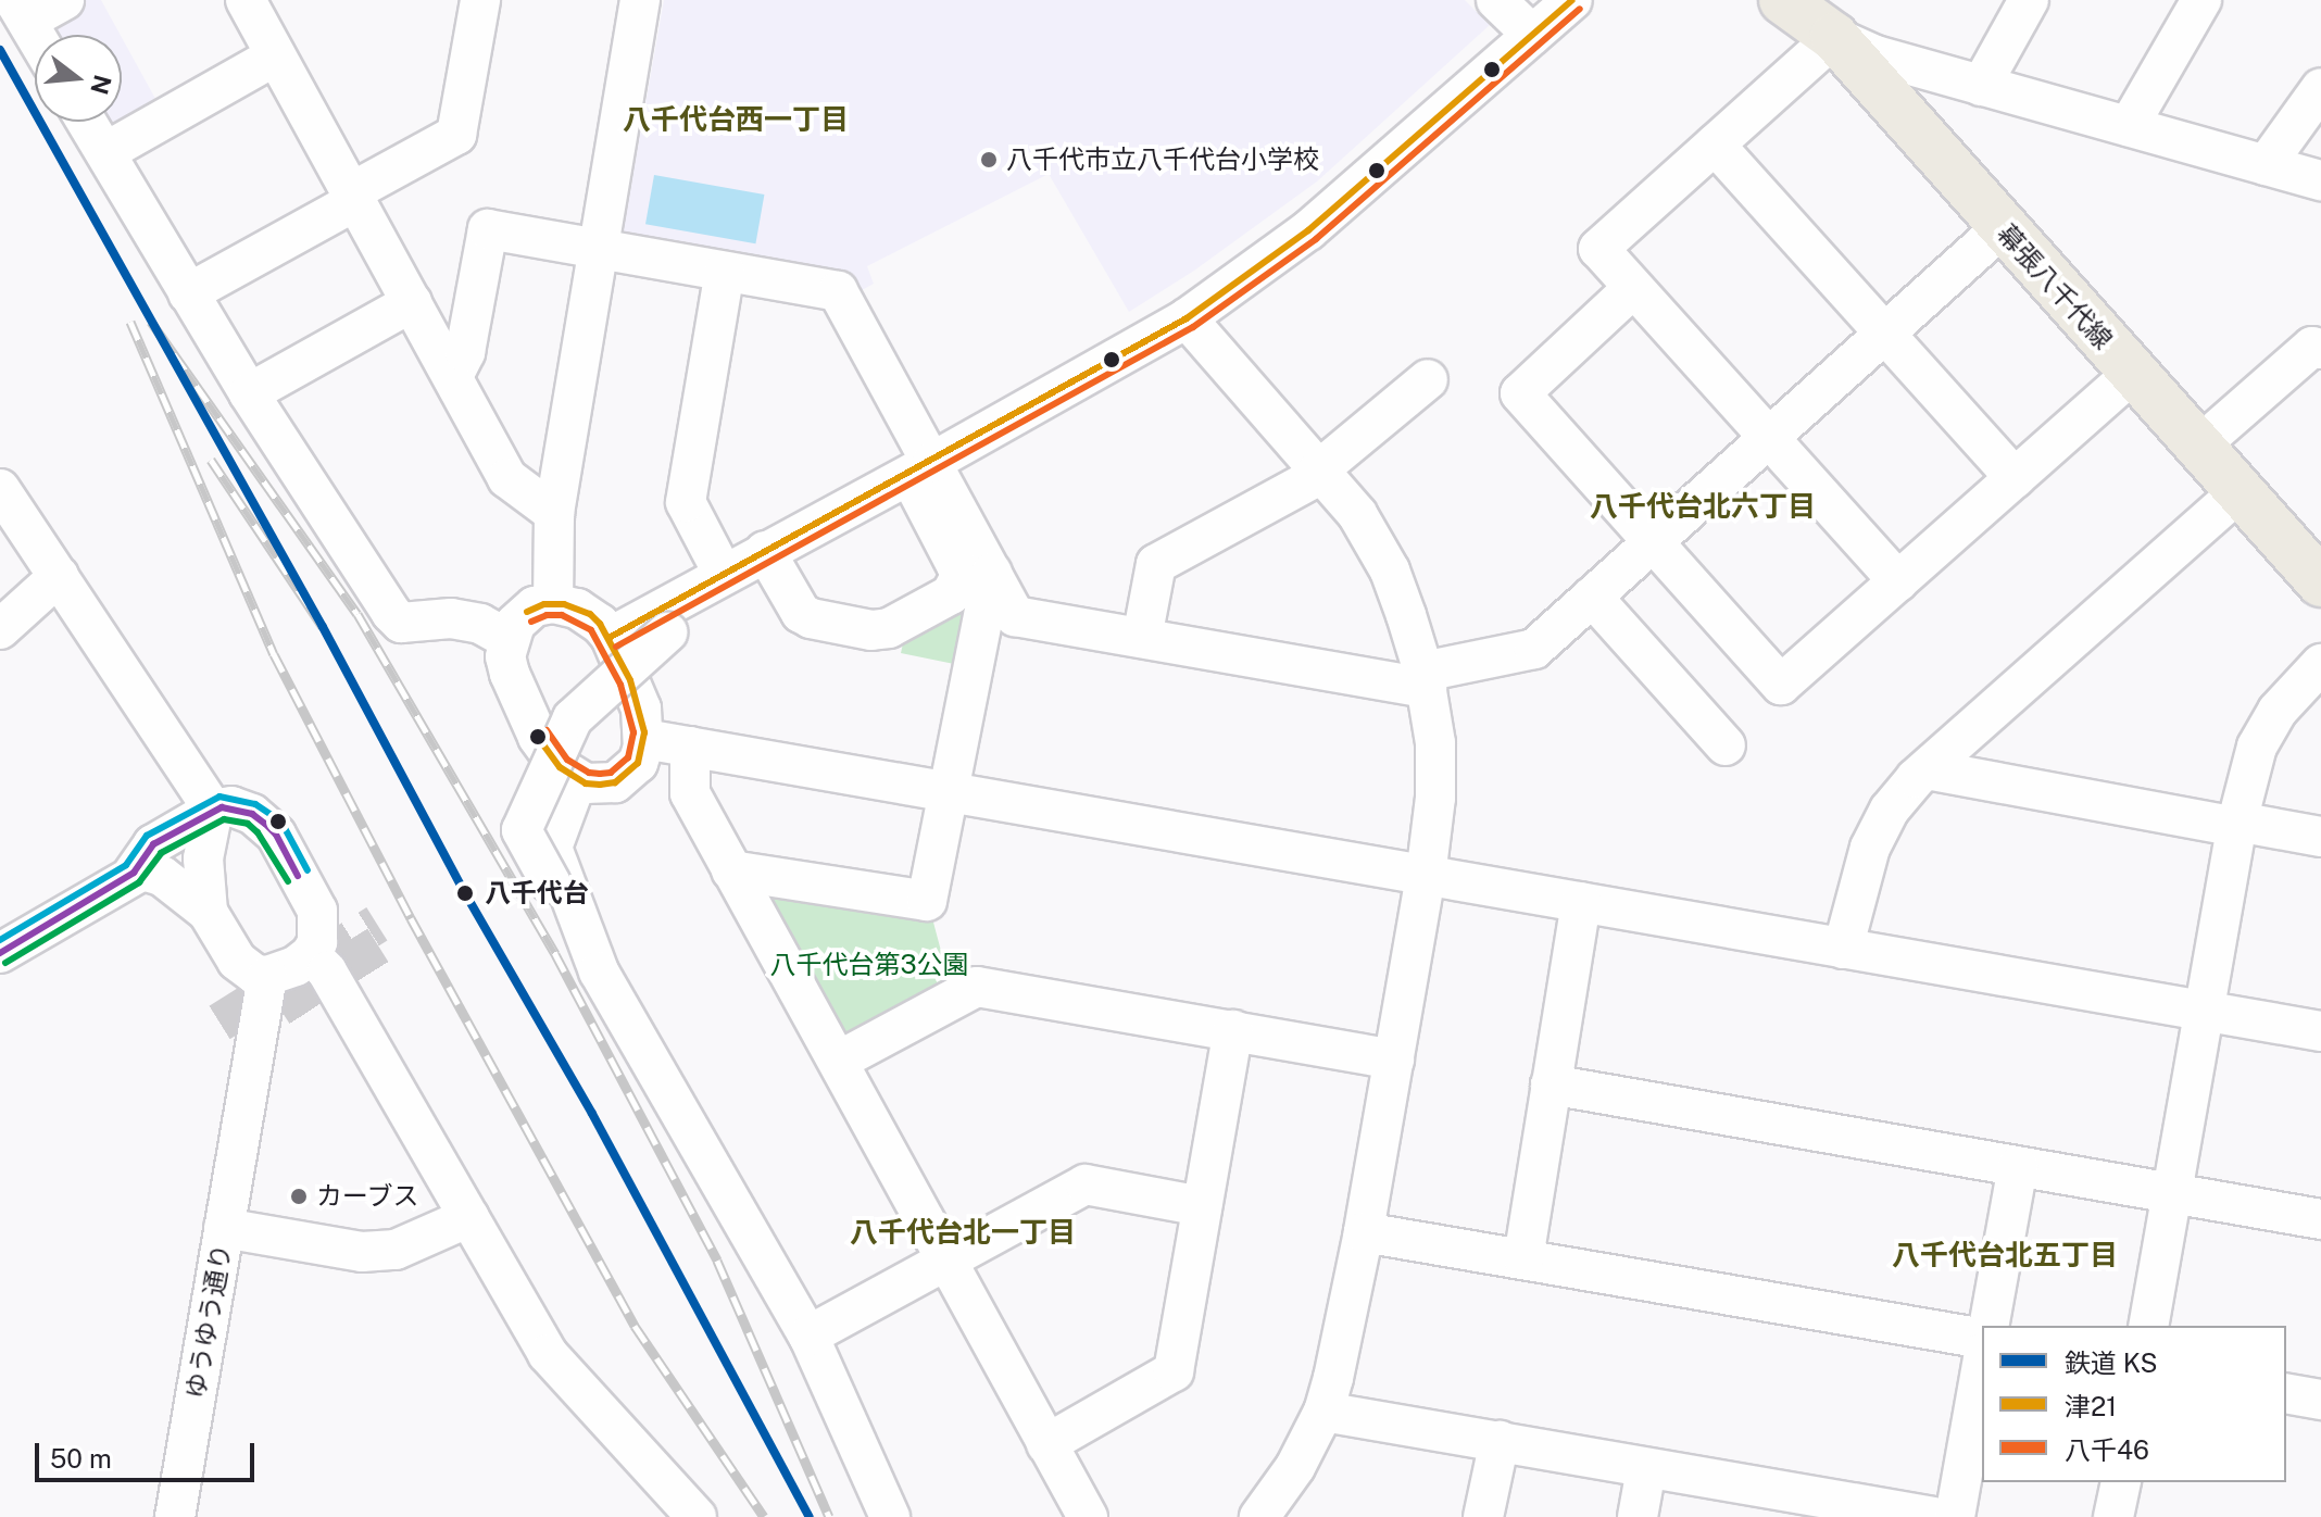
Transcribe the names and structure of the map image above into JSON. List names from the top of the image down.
{
  "streets": {
    "main road": ["幕張八千代線"],
    "street": ["ゆうゆう通り"]
  },
  "districts": [
    "八千代台西一丁目",
    "八千代台北六丁目",
    "八千代台北一丁目",
    "八千代台北五丁目"
  ],
  "parks": ["八千代台第3公園"],
  "places": ["八千代市立八千代台小学校", "八千代台", "カーブス"],
  "lines": ["transit line 津21", "transit line 八千46", "rail line KS"],
  "legend": ["鉄道 KS", "津21", "八千46"],
  "scale_bar": "50 m",
  "north": "right"
}
